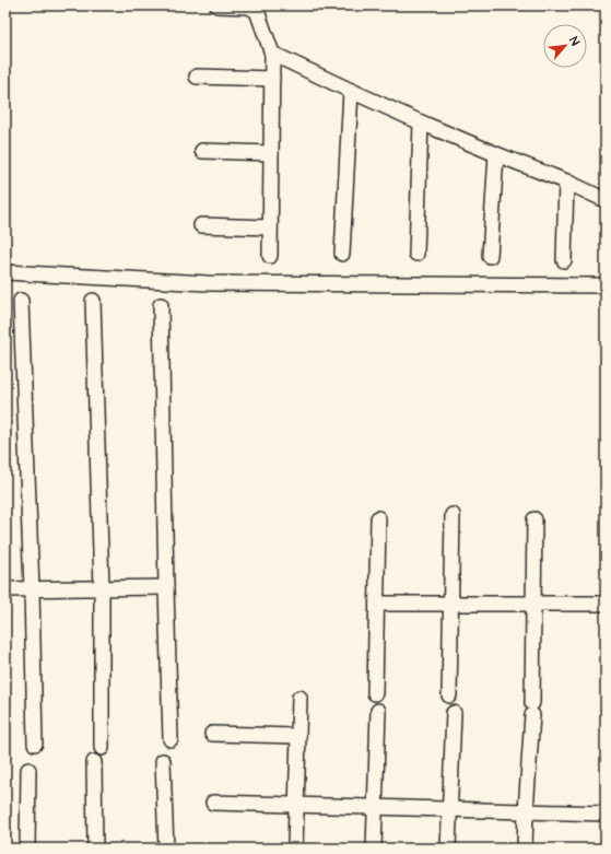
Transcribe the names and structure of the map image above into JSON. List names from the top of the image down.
{
  "north": "top right"
}
